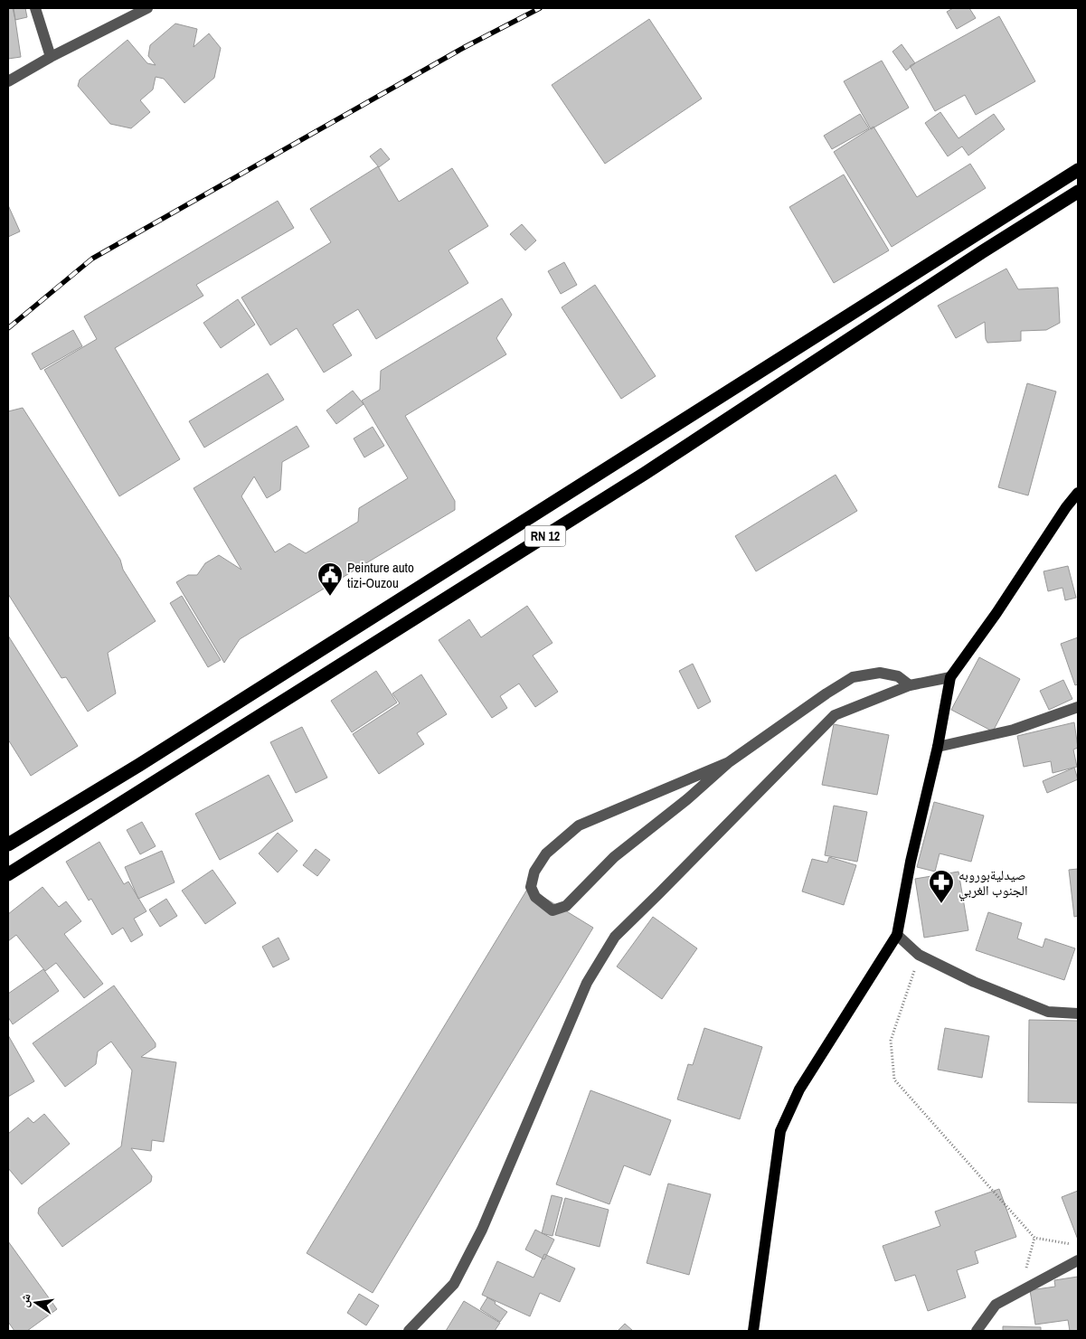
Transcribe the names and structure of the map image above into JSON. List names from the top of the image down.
{
  "streets": {
    "highway": ["RN 12"]
  },
  "places": {
    "public building": ["Peinture auto tizi-Ouzou"],
    "pharmacy": ["صيدليةبوروبه الجنوب الغربي"]
  },
  "north": "left"
}
